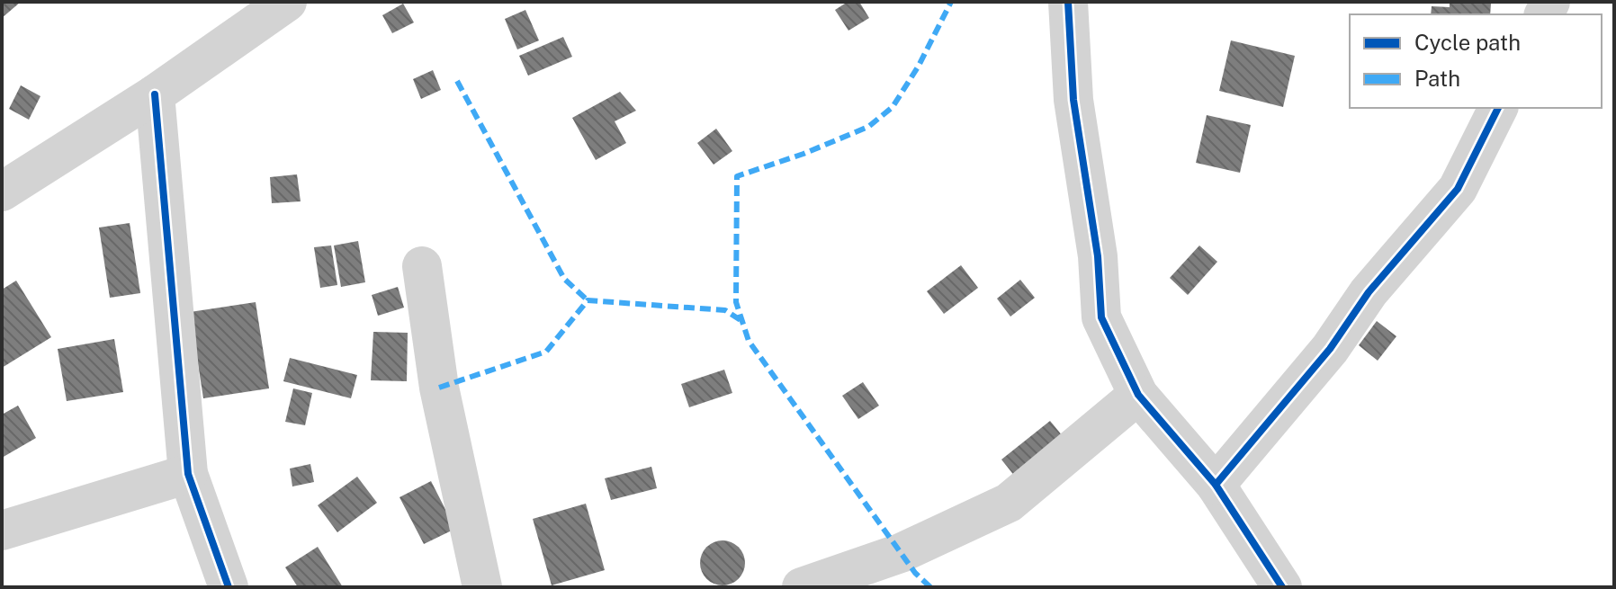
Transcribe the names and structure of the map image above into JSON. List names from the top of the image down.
{
  "legend": ["Cycle path", "Path"]
}
